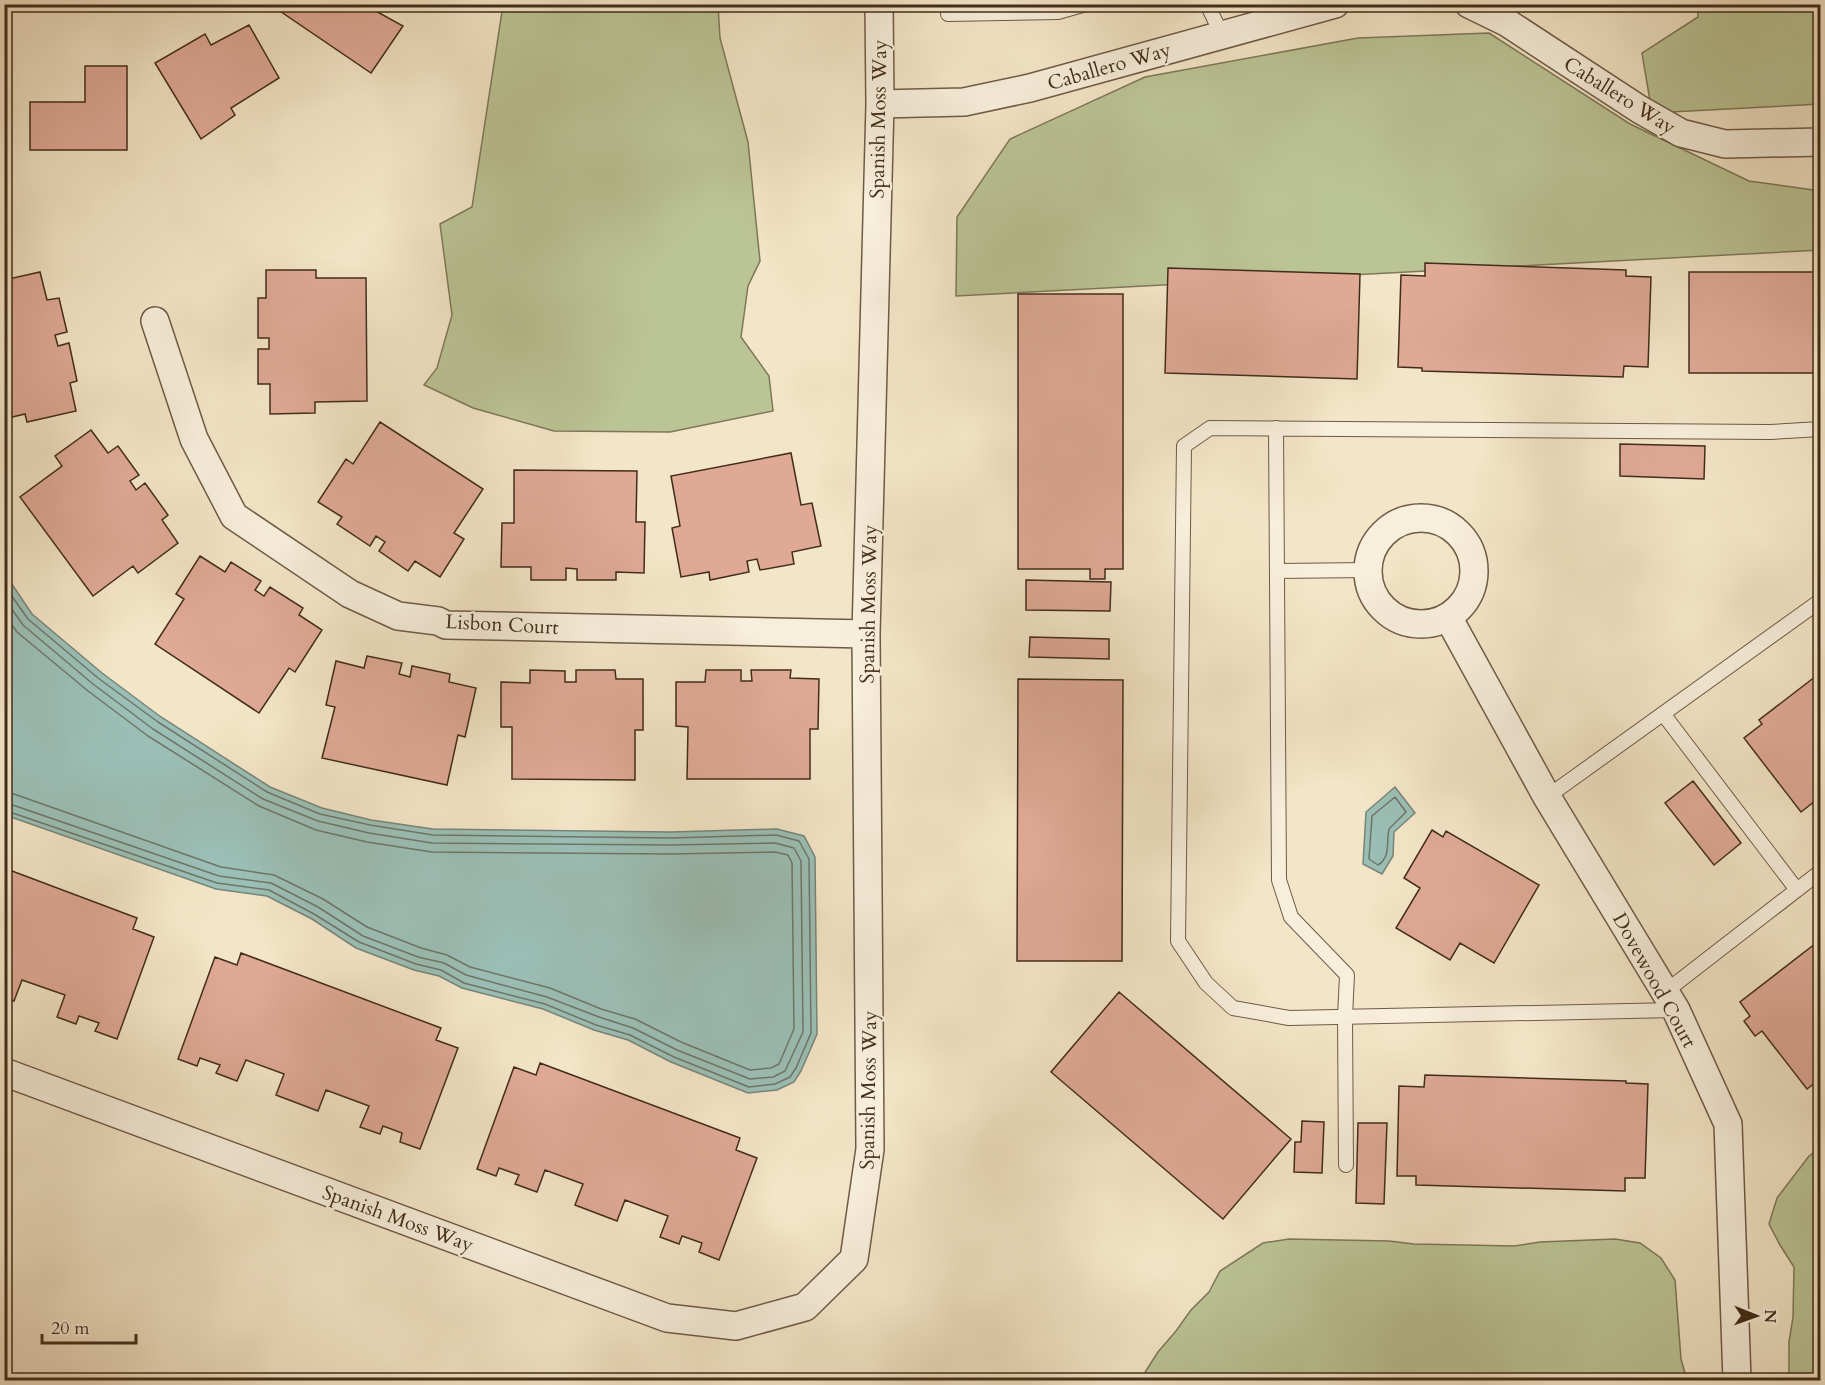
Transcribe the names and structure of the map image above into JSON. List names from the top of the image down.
{
  "streets": {
    "street": [
      "Caballero Way",
      "Spanish Moss Way",
      "Lisbon Court",
      "Dovewood Court"
    ]
  },
  "crossings": [
    ["Caballero Way", "Spanish Moss Way"],
    ["Spanish Moss Way", "Lisbon Court"]
  ],
  "scale_bar": "20 m",
  "north": "right"
}
